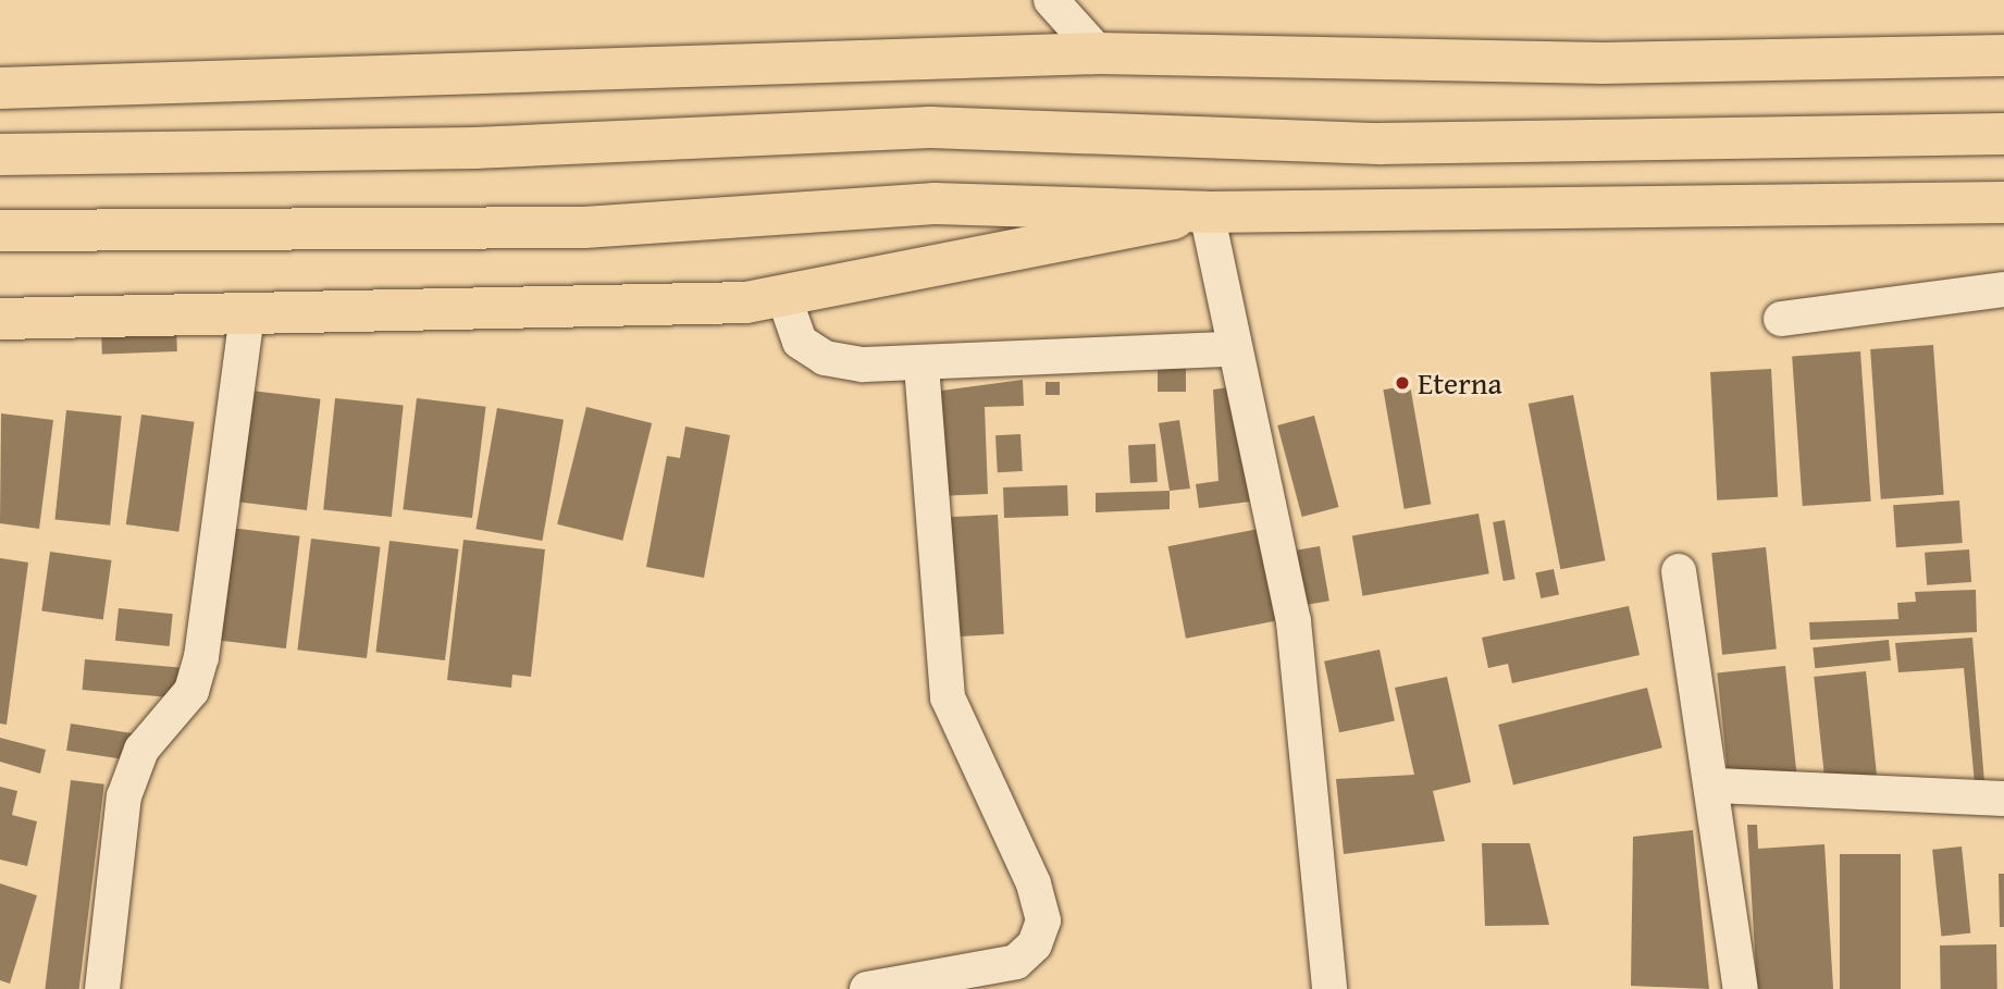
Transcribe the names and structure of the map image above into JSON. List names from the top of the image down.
{
  "places": ["Eterna"]
}
